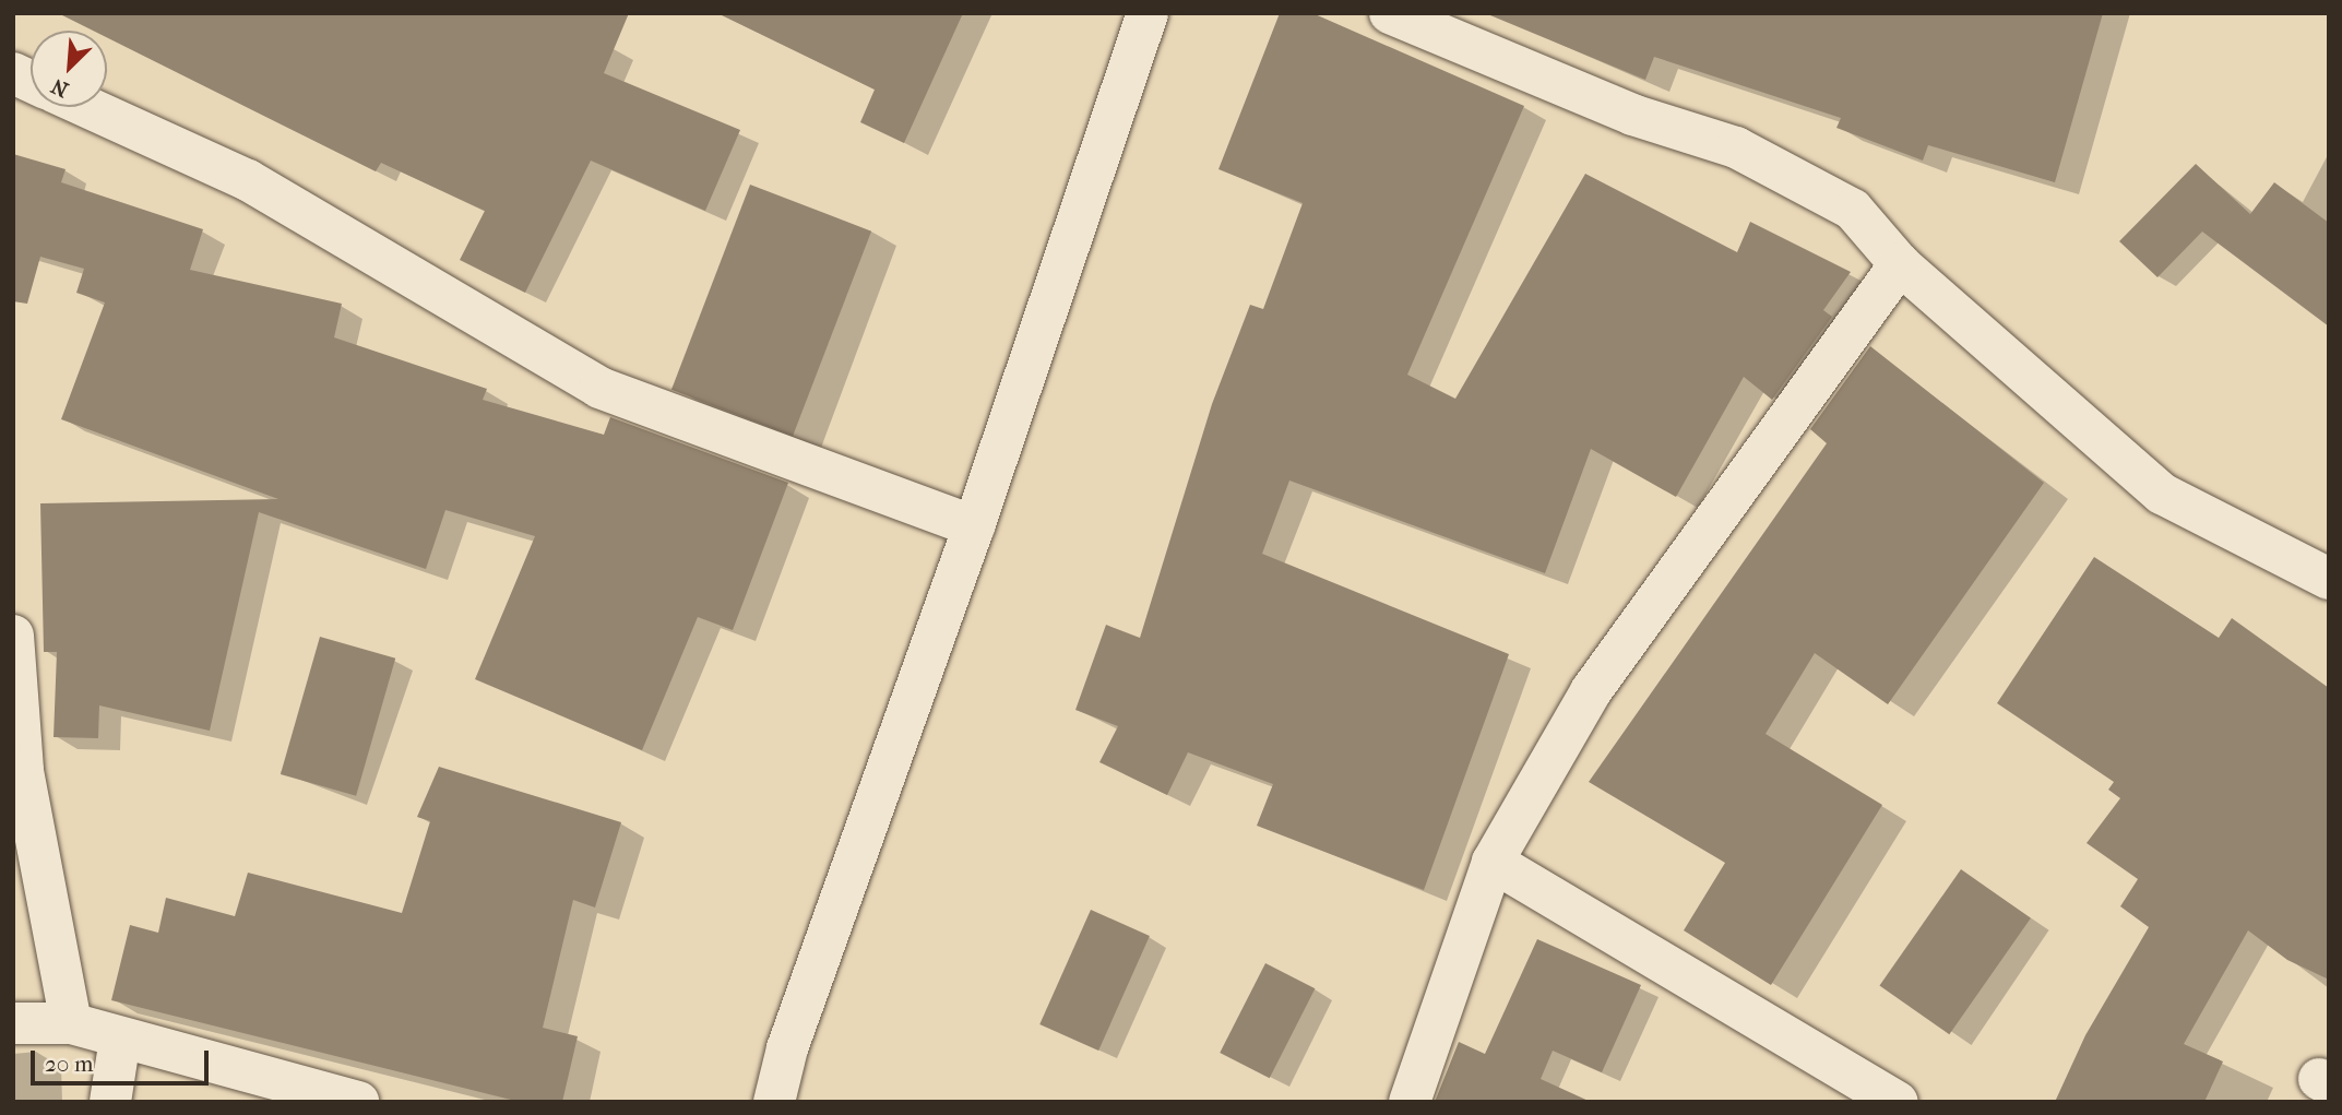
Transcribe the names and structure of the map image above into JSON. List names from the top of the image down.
{
  "scale_bar": "20 m",
  "north": "bottom left"
}
